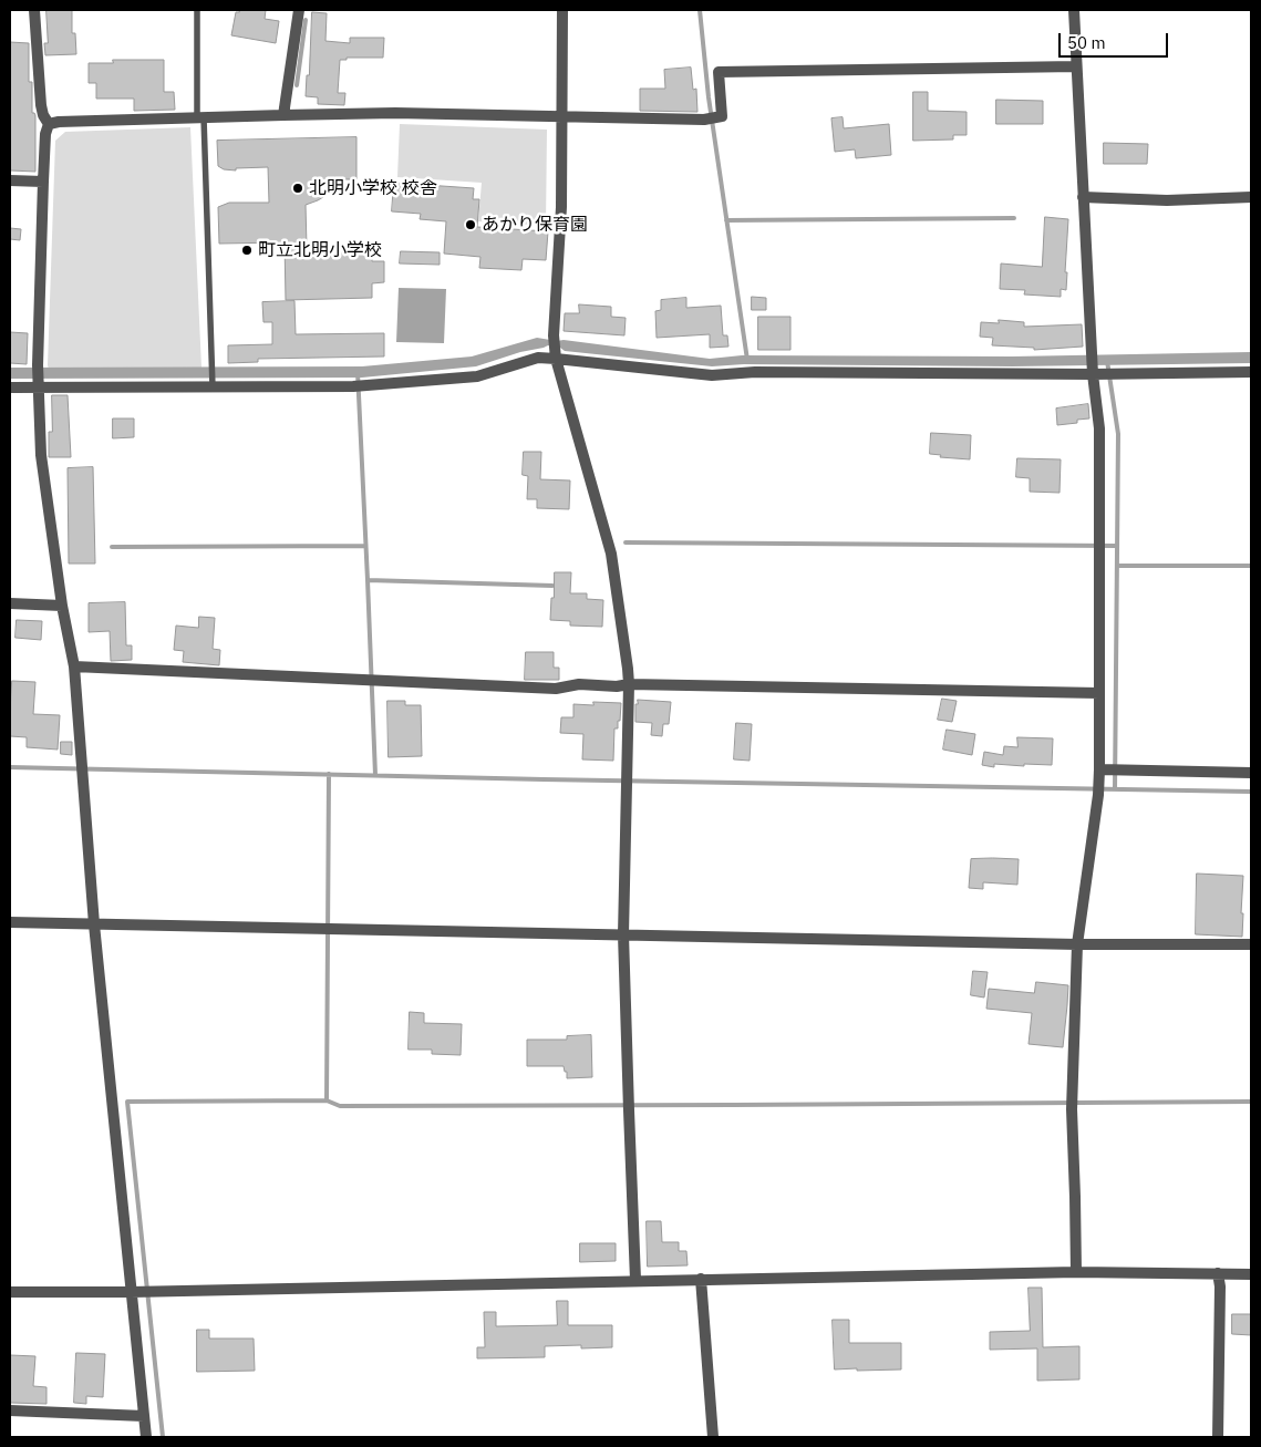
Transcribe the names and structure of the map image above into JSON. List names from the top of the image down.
{
  "places": ["北明小学校 校舎", "あかり保育園", "町立北明小学校"],
  "scale_bar": "50 m"
}
